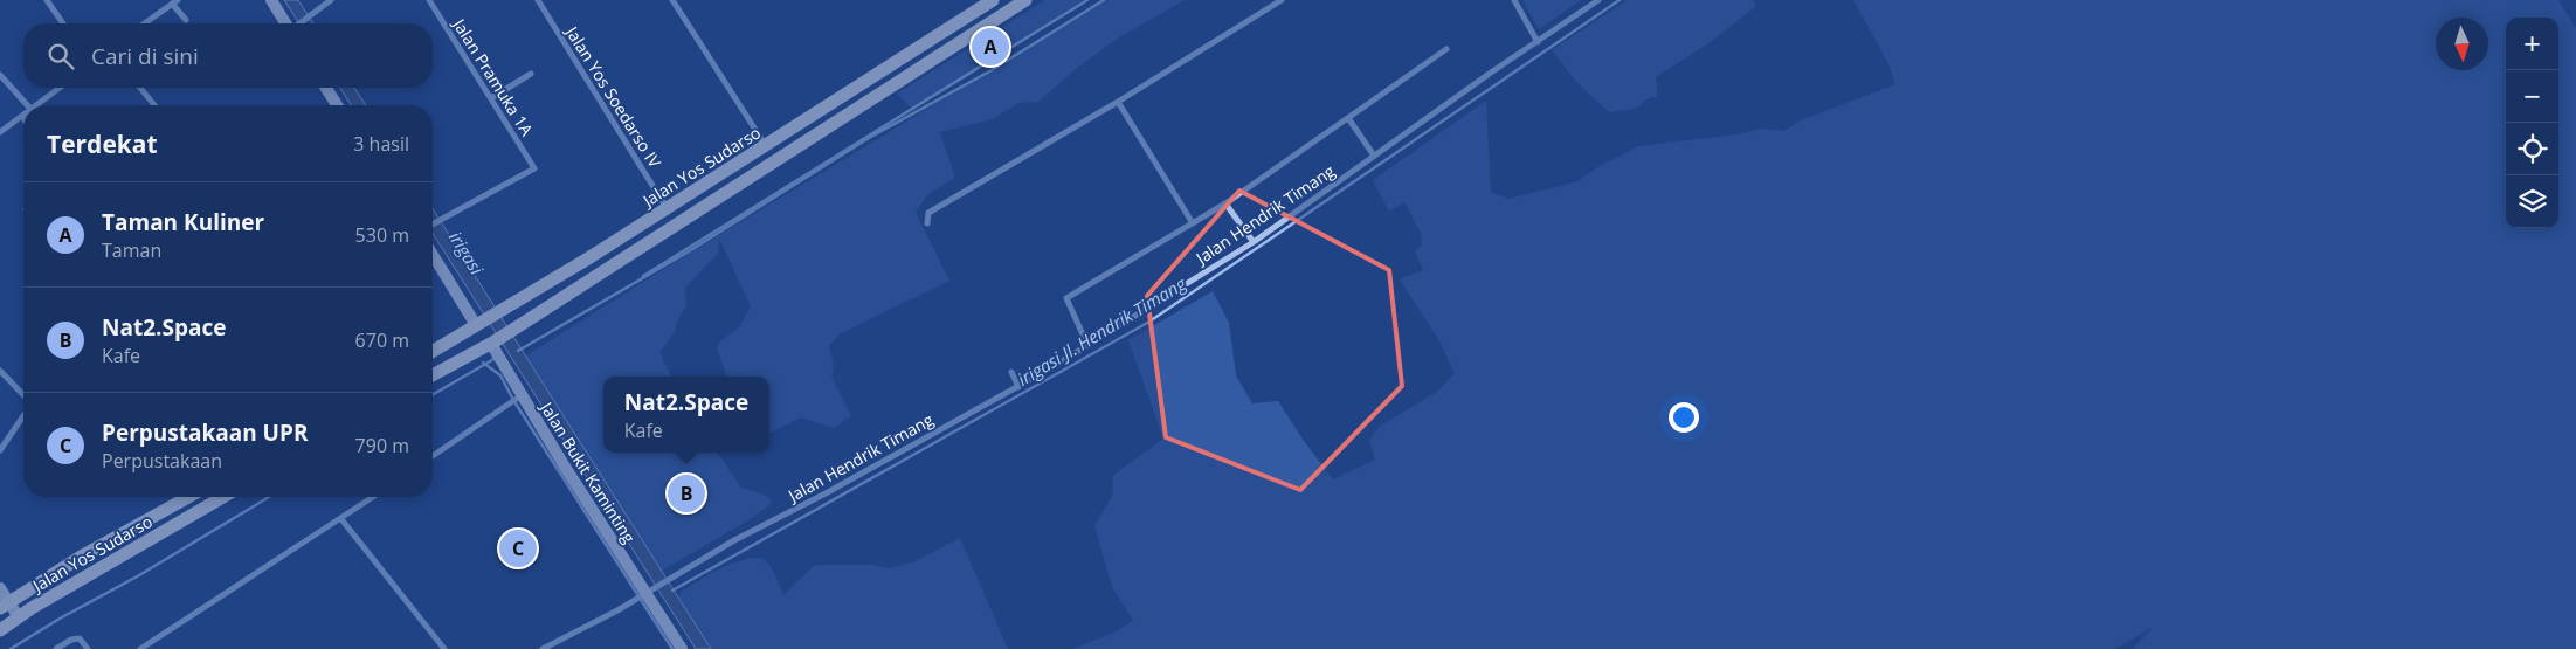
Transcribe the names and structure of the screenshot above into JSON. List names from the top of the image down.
{
  "streets": {
    "main road": ["Jalan Yos Sudarso", "Jalan Bukit Kaminting"],
    "street": ["Jalan Pramuka 1A", "Jalan Yos Soedarso IV", "Jalan Hendrik Timang"]
  },
  "crossings": [
    ["Jalan Yos Soedarso IV", "Jalan Yos Sudarso"],
    ["Jalan Hendrik Timang", "Jalan Bukit Kaminting"]
  ],
  "water": ["irigasi", "irigasi Jl. Hendrik Timang"],
  "north": "bottom",
  "page": {
    "map_buttons": ["+", "−"],
    "search": "Cari di sini",
    "pins": ["A", "B", "C"],
    "heading": ["Terdekat", "3 hasil"],
    "list": [
      {
        "mark": "A",
        "name": "Taman Kuliner",
        "note": "Taman",
        "value": "530 m"
      },
      {
        "mark": "B",
        "name": "Nat2.Space",
        "note": "Kafe",
        "value": "670 m"
      },
      {
        "mark": "C",
        "name": "Perpustakaan UPR",
        "note": "Perpustakaan",
        "value": "790 m"
      }
    ],
    "popup": ["Nat2.Space", "Kafe"]
  }
}
